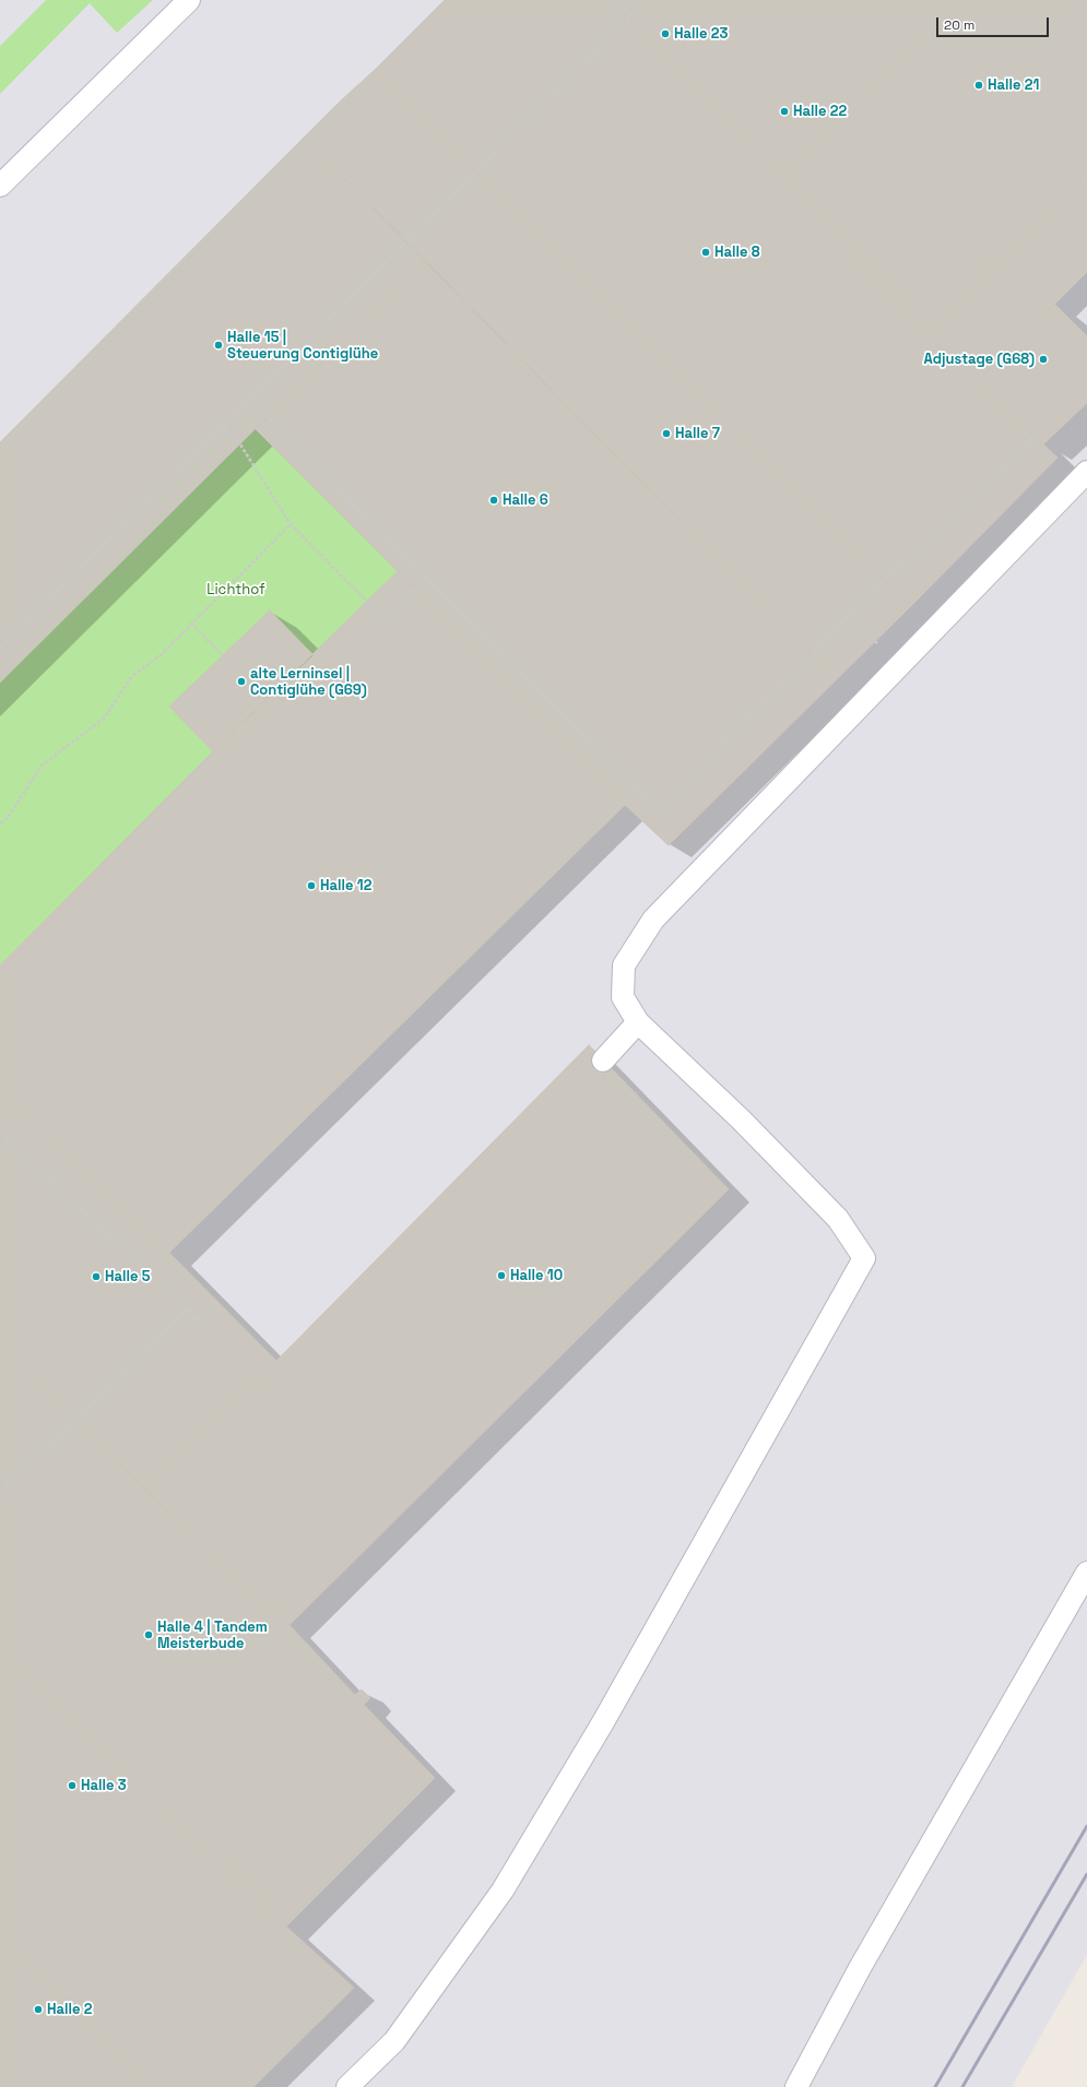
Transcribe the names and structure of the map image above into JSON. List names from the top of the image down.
{
  "parks": ["Lichthof"],
  "places": [
    "Halle 23",
    "Halle 21",
    "Halle 22",
    "Halle 8",
    "Halle 15 | Steuerung Contiglühe",
    "Adjustage (G68)",
    "Halle 7",
    "Halle 6",
    "alte Lerninsel | Contiglühe (G69)",
    "Halle 12",
    "Halle 10",
    "Halle 5",
    "Halle 4 | Tandem Meisterbude",
    "Halle 3",
    "Halle 2"
  ],
  "scale_bar": "20 m"
}
